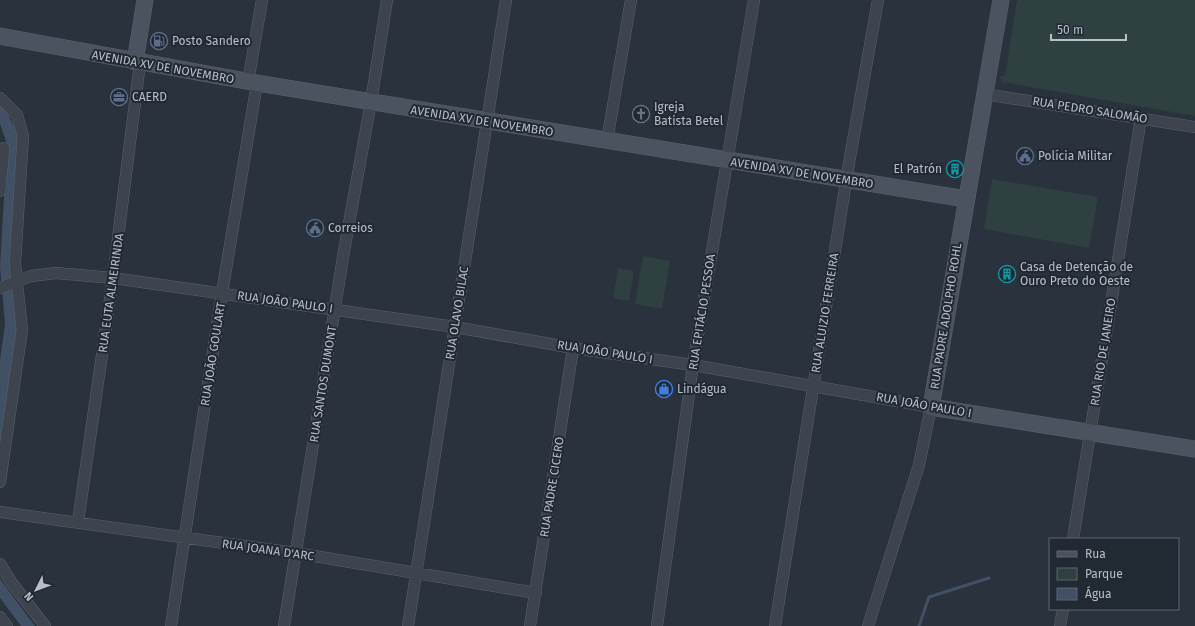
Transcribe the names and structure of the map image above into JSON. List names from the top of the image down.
{
  "streets": {
    "street": [
      "AVENIDA XV DE NOVEMBRO",
      "RUA PEDRO SALOMÃO",
      "RUA EUTA ALMEIRINDA",
      "RUA JOÃO PAULO I",
      "RUA EPITÁCIO PESSOA",
      "RUA OLAVO BILAC",
      "RUA ALUIZIO FERREIRA",
      "RUA PADRE ADOLPHO ROHL",
      "RUA RIO DE JANEIRO",
      "RUA JOÃO GOULART",
      "RUA SANTOS DUMONT",
      "RUA PADRE CICERO",
      "RUA JOANA D'ARC"
    ]
  },
  "crossings": [
    ["AVENIDA XV DE NOVEMBRO", "RUA EUTA ALMEIRINDA"],
    ["AVENIDA XV DE NOVEMBRO", "RUA EPITÁCIO PESSOA"],
    ["AVENIDA XV DE NOVEMBRO", "RUA OLAVO BILAC"],
    ["AVENIDA XV DE NOVEMBRO", "RUA ALUIZIO FERREIRA"],
    ["AVENIDA XV DE NOVEMBRO", "RUA PADRE ADOLPHO ROHL"],
    ["AVENIDA XV DE NOVEMBRO", "RUA JOÃO GOULART"],
    ["AVENIDA XV DE NOVEMBRO", "RUA SANTOS DUMONT"],
    ["RUA PEDRO SALOMÃO", "RUA PADRE ADOLPHO ROHL"],
    ["RUA PEDRO SALOMÃO", "RUA RIO DE JANEIRO"],
    ["RUA EUTA ALMEIRINDA", "RUA JOÃO PAULO I"],
    ["RUA EUTA ALMEIRINDA", "RUA JOANA D'ARC"],
    ["RUA JOÃO PAULO I", "RUA EPITÁCIO PESSOA"],
    ["RUA JOÃO PAULO I", "RUA OLAVO BILAC"],
    ["RUA JOÃO PAULO I", "RUA ALUIZIO FERREIRA"],
    ["RUA JOÃO PAULO I", "RUA PADRE ADOLPHO ROHL"],
    ["RUA JOÃO PAULO I", "RUA RIO DE JANEIRO"],
    ["RUA JOÃO PAULO I", "RUA JOÃO GOULART"],
    ["RUA JOÃO PAULO I", "RUA SANTOS DUMONT"],
    ["RUA JOÃO PAULO I", "RUA PADRE CICERO"],
    ["RUA OLAVO BILAC", "RUA JOANA D'ARC"],
    ["RUA JOÃO GOULART", "RUA JOANA D'ARC"],
    ["RUA SANTOS DUMONT", "RUA JOANA D'ARC"],
    ["RUA PADRE CICERO", "RUA JOANA D'ARC"]
  ],
  "places": {
    "fuel station": ["Posto Sandero"],
    "office": ["CAERD"],
    "church": ["Igreja Batista Betel"],
    "public building": ["Polícia Militar", "Correios"],
    "building": ["El Patrón", "Casa de Detenção de Ouro Preto do Oeste"],
    "shop": ["Lindágua"]
  },
  "legend": ["Rua", "Parque", "Água"],
  "scale_bar": "50 m",
  "north": "bottom left"
}
